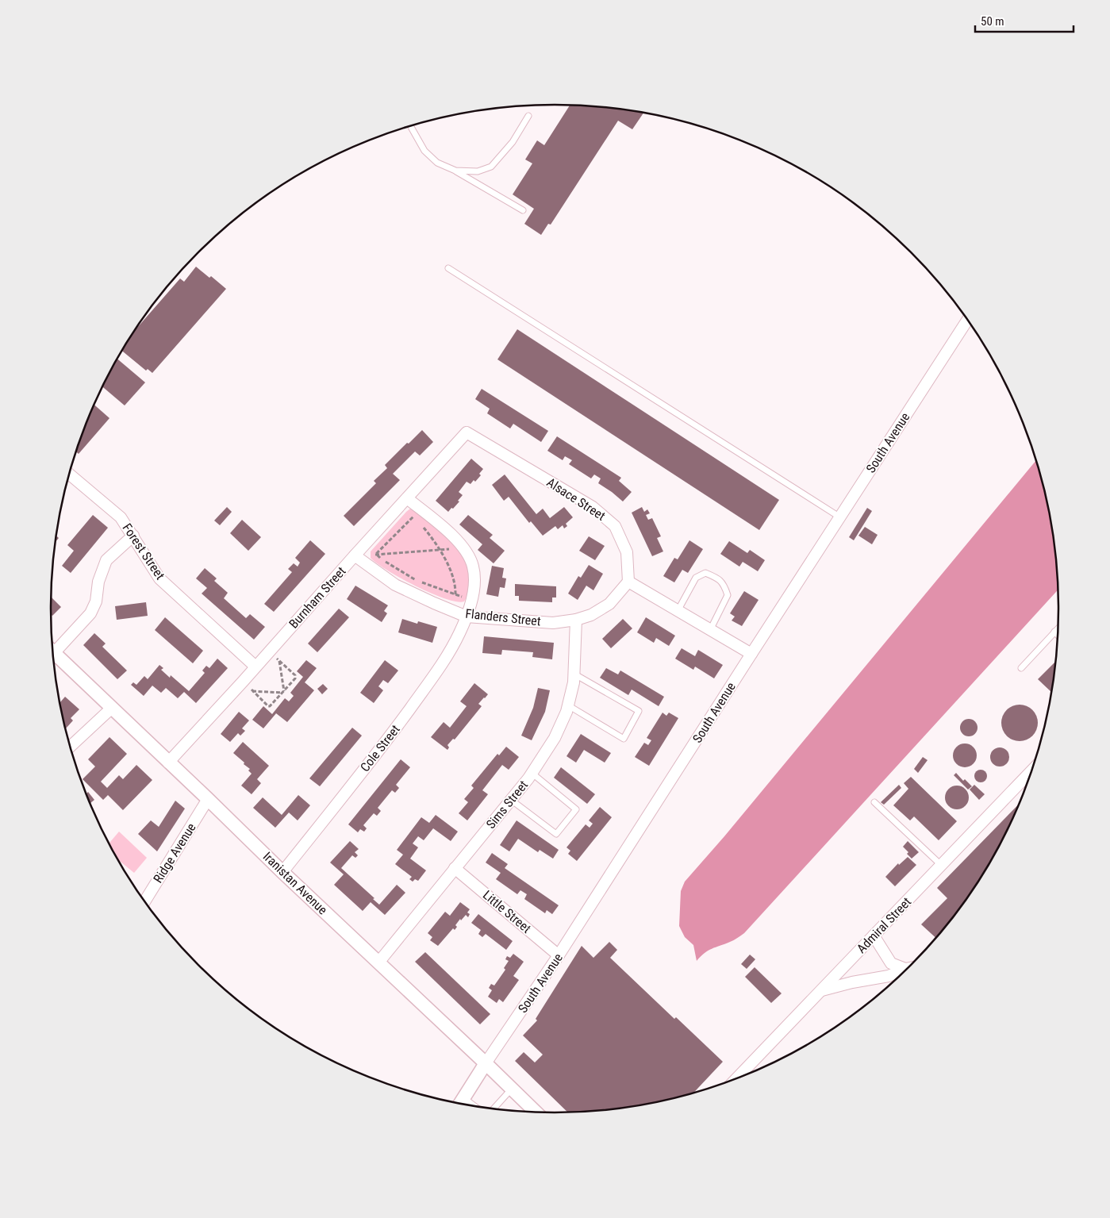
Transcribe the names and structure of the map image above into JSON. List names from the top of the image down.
{
  "streets": {
    "street": [
      "South Avenue",
      "Alsace Street",
      "Forest Street",
      "Burnham Street",
      "Flanders Street",
      "Cole Street",
      "Sims Street",
      "Ridge Avenue",
      "Iranistan Avenue",
      "Little Street",
      "Admiral Street"
    ]
  },
  "crossings": [
    ["South Avenue", "Iranistan Avenue"],
    ["South Avenue", "Little Street"],
    ["Alsace Street", "Burnham Street"],
    ["Alsace Street", "Flanders Street"],
    ["Forest Street", "Burnham Street"],
    ["Burnham Street", "Flanders Street"],
    ["Burnham Street", "Cole Street"],
    ["Burnham Street", "Iranistan Avenue"],
    ["Flanders Street", "Cole Street"],
    ["Flanders Street", "Sims Street"],
    ["Cole Street", "Iranistan Avenue"],
    ["Sims Street", "Iranistan Avenue"],
    ["Sims Street", "Little Street"],
    ["Ridge Avenue", "Iranistan Avenue"]
  ],
  "scale_bar": "50 m"
}
